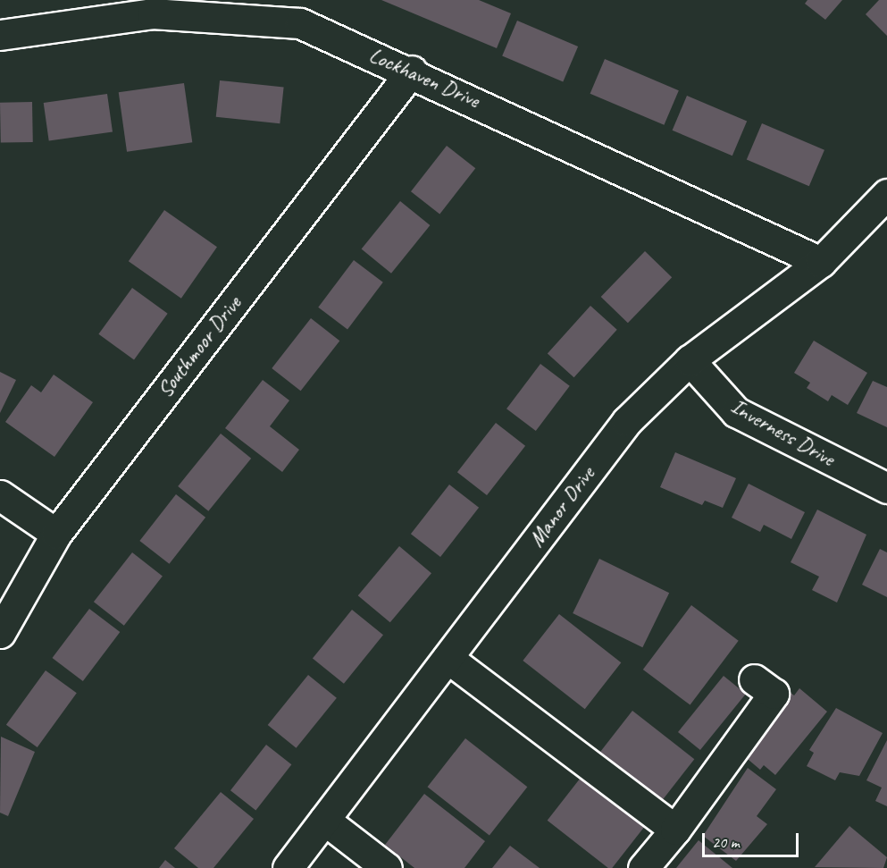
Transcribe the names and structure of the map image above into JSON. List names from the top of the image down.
{
  "streets": {
    "street": [
      "Lockhaven Drive",
      "Southmoor Drive",
      "Inverness Drive",
      "Manor Drive"
    ]
  },
  "crossings": [
    ["Lockhaven Drive", "Southmoor Drive"],
    ["Lockhaven Drive", "Manor Drive"],
    ["Inverness Drive", "Manor Drive"]
  ],
  "scale_bar": "20 m"
}
